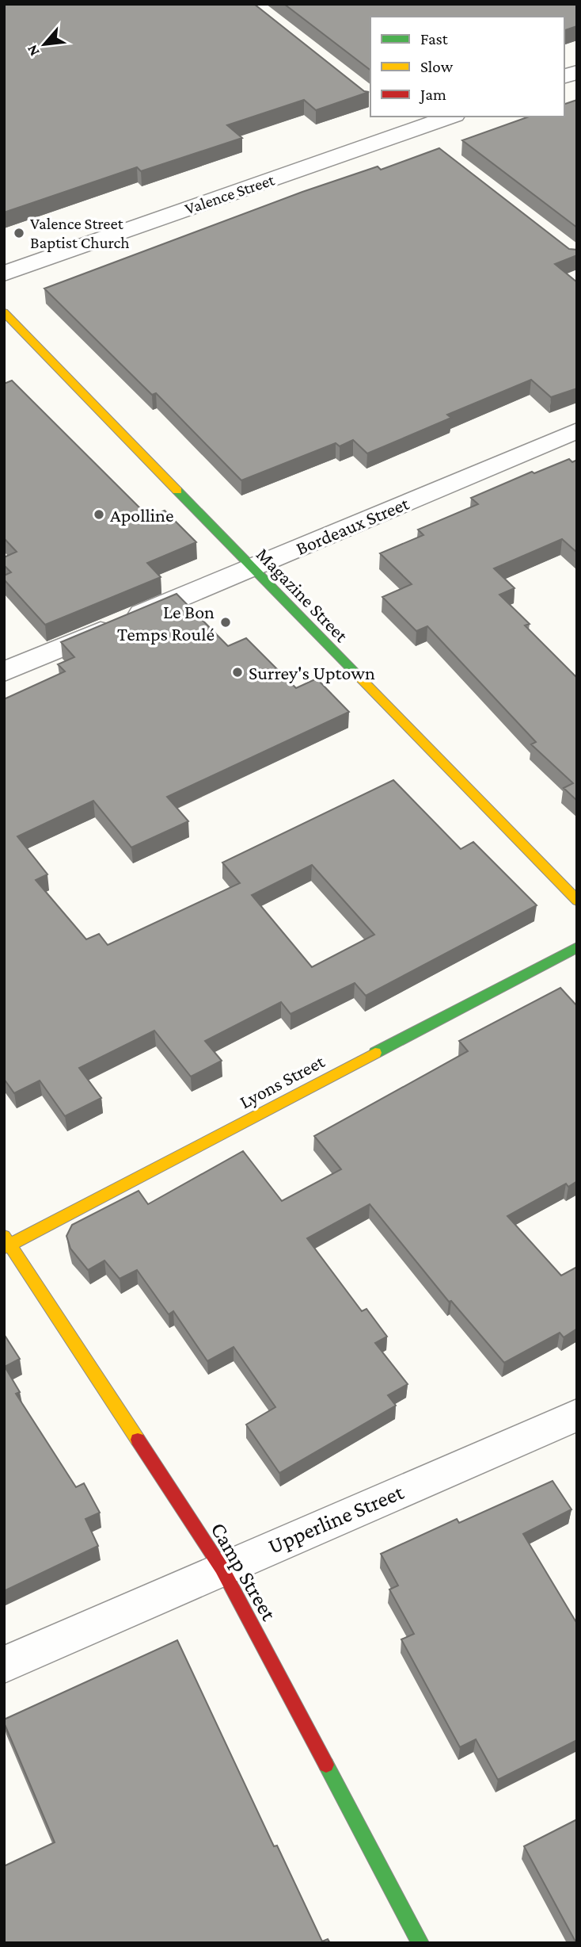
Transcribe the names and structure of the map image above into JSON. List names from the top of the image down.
{
  "streets": {
    "street": [
      "Valence Street",
      "Bordeaux Street",
      "Magazine Street",
      "Lyons Street",
      "Upperline Street",
      "Camp Street"
    ]
  },
  "crossings": [
    ["Bordeaux Street", "Magazine Street"],
    ["Lyons Street", "Camp Street"],
    ["Upperline Street", "Camp Street"]
  ],
  "places": [
    "Valence Street Baptist Church",
    "Apolline",
    "Le Bon Temps Roulé",
    "Surrey's Uptown"
  ],
  "legend": ["Fast", "Slow", "Jam"],
  "north": "bottom left"
}
